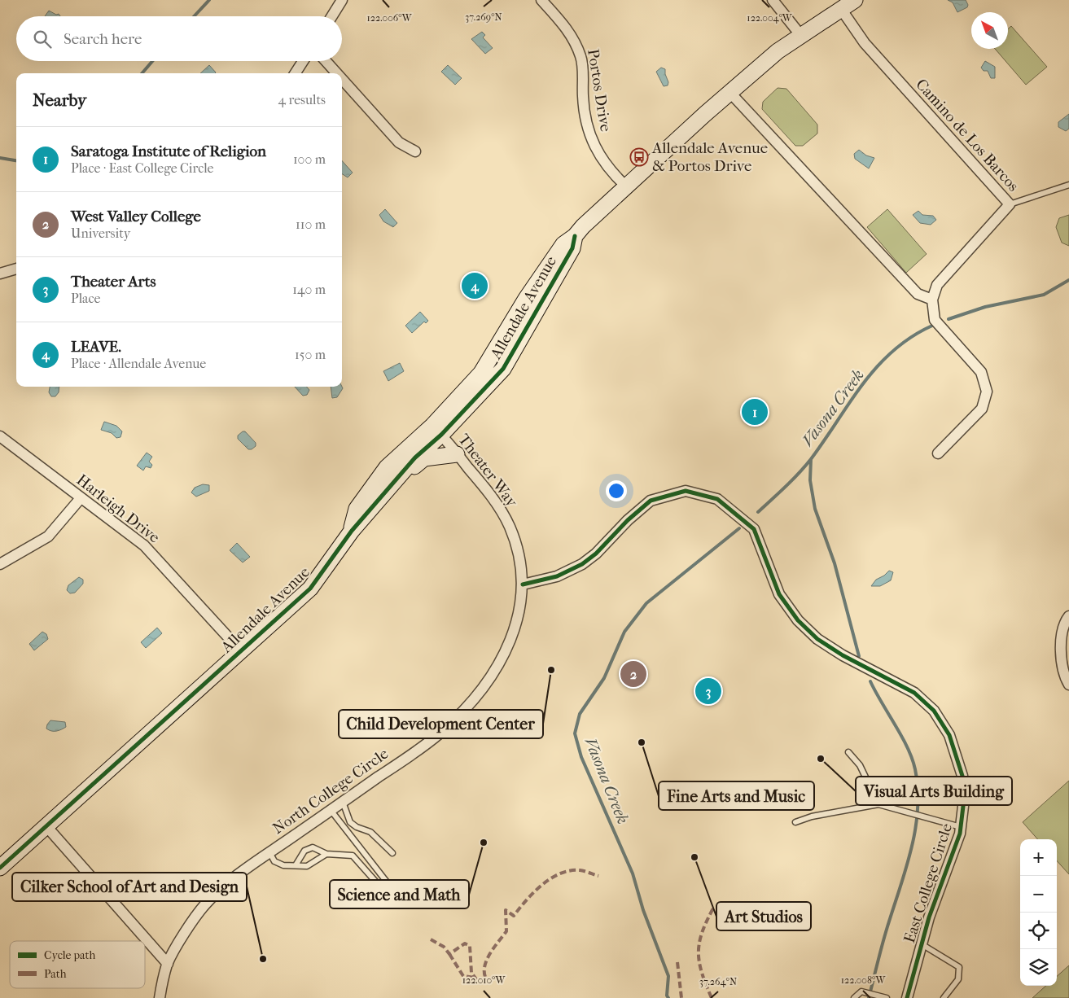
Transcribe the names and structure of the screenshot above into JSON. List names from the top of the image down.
{
  "streets": {
    "street": [
      "Portos Drive",
      "Camino de Los Barcos",
      "Allendale Avenue",
      "Theater Way",
      "Harleigh Drive",
      "North College Circle",
      "East College Circle"
    ]
  },
  "crossings": [
    ["Portos Drive", "Allendale Avenue"],
    ["Camino de Los Barcos", "Allendale Avenue"],
    ["Allendale Avenue", "Theater Way"],
    ["Allendale Avenue", "Harleigh Drive"],
    ["Theater Way", "North College Circle"],
    ["Theater Way", "East College Circle"],
    ["North College Circle", "East College Circle"]
  ],
  "water": ["Vasona Creek"],
  "places": {
    "bus stop": ["Allendale Avenue & Portos Drive"],
    "other": [
      "Child Development Center",
      "Fine Arts and Music",
      "Visual Arts Building",
      "Science and Math",
      "Art Studios",
      "Cilker School of Art and Design"
    ]
  },
  "legend": ["Cycle path", "Path"],
  "north": "top left",
  "page": {
    "search": "Search here",
    "heading": ["Nearby", "4 results"],
    "list": [
      {
        "mark": "1",
        "name": "Saratoga Institute of Religion",
        "note": "Place · East College Circle",
        "value": "100 m"
      },
      {
        "mark": "2",
        "name": "West Valley College",
        "note": "University",
        "value": "110 m"
      },
      {
        "mark": "3",
        "name": "Theater Arts",
        "note": "Place",
        "value": "140 m"
      },
      {
        "mark": "4",
        "name": "LEAVE.",
        "note": "Place · Allendale Avenue",
        "value": "150 m"
      }
    ],
    "pins": [
      "4",
      "1",
      "2",
      "3"
    ],
    "map_buttons": ["+", "−"]
  },
  "coordinates": [
    "37.269°N",
    "122.004°W",
    "122.006°W",
    "122.010°W",
    "122.008°W",
    "37.264°N"
  ]
}
